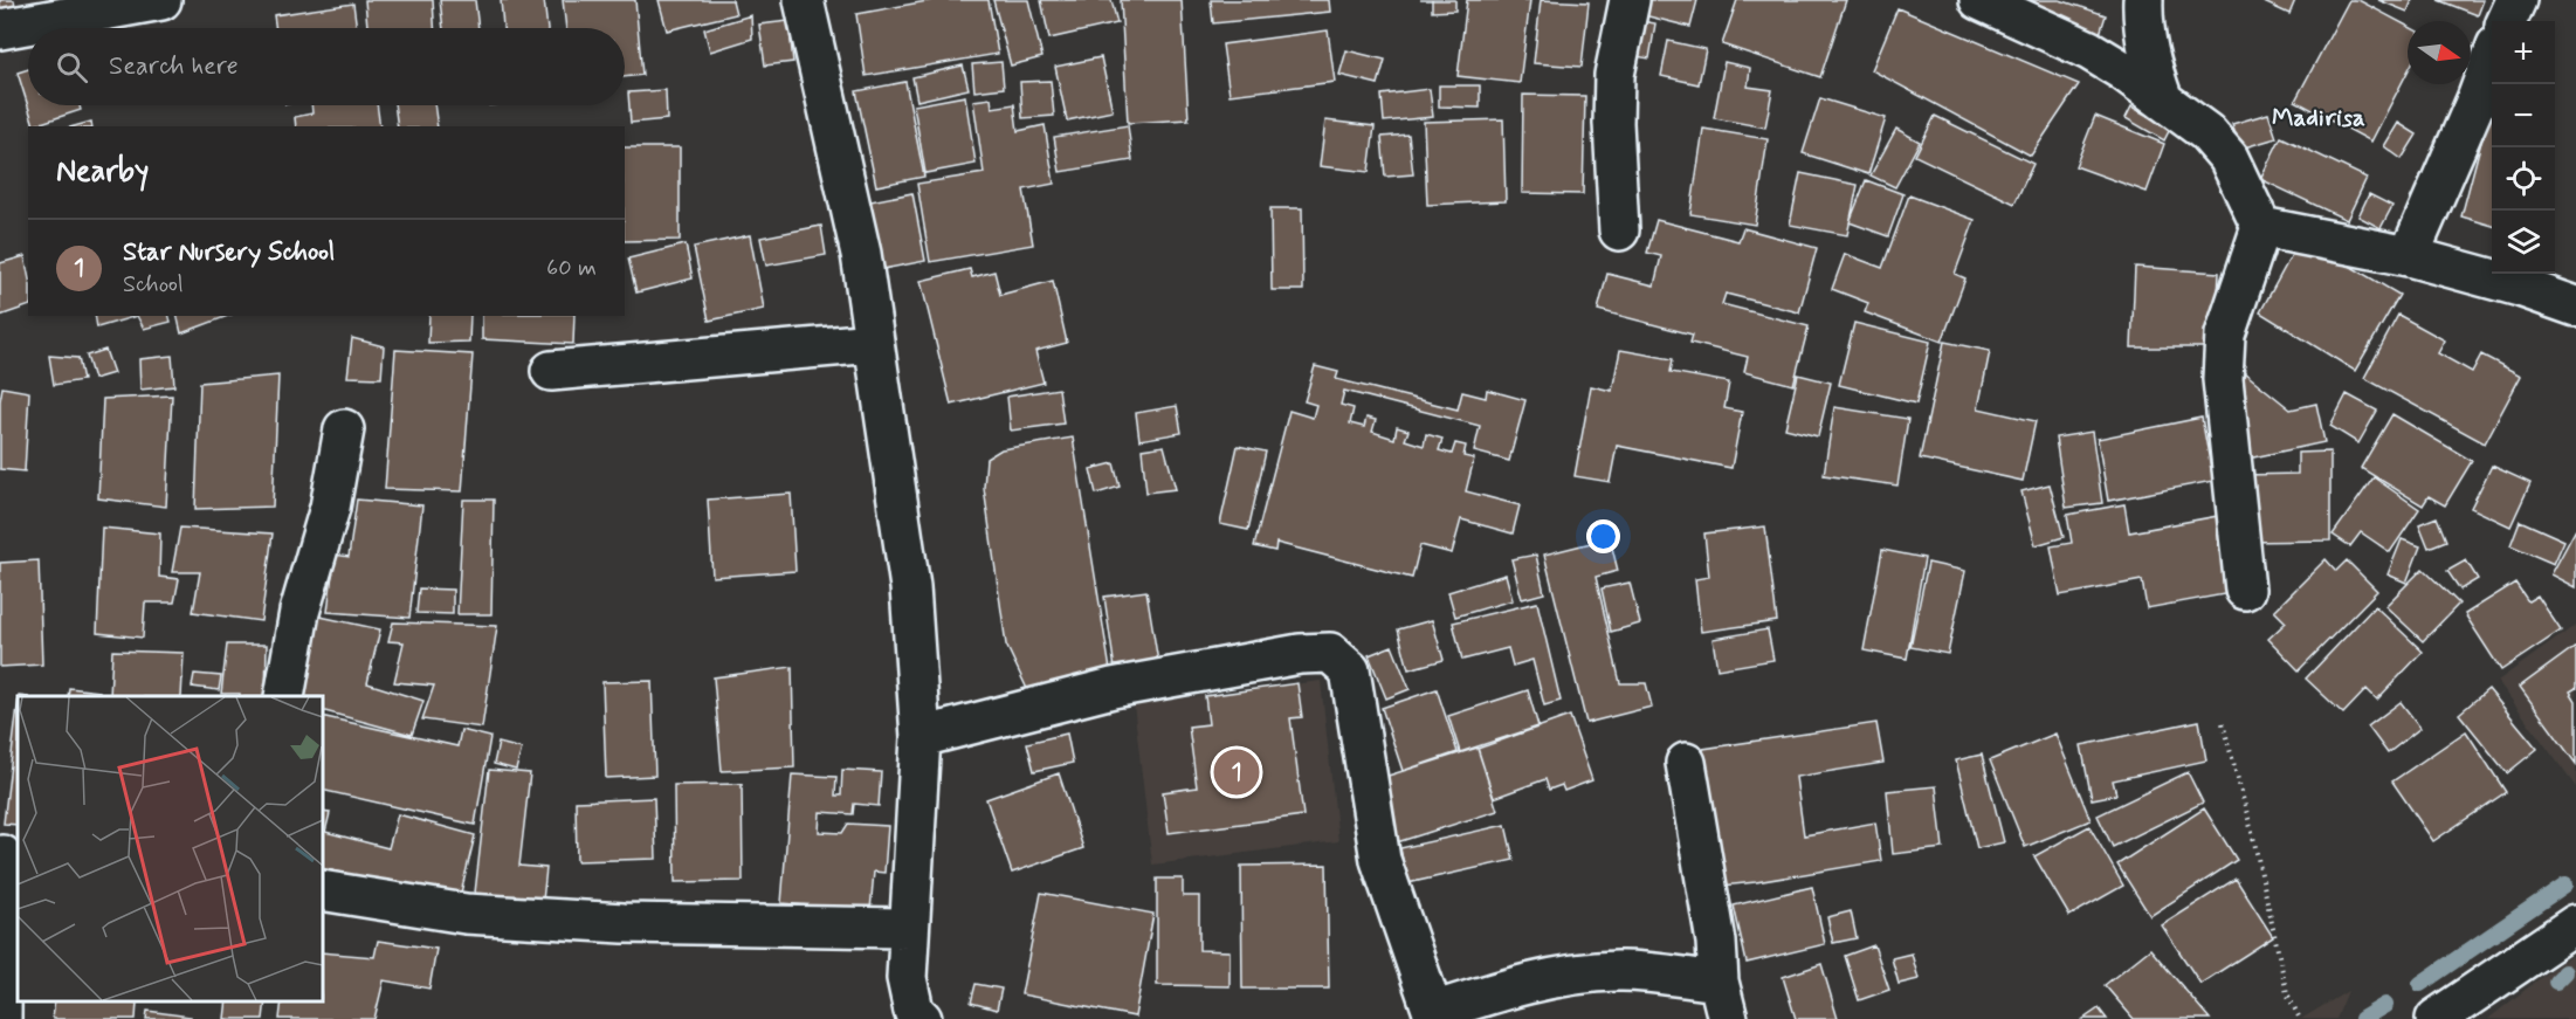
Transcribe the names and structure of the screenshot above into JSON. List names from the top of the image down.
{
  "districts": ["Madirisa"],
  "north": "right",
  "page": {
    "map_buttons": ["+", "−"],
    "search": "Search here",
    "heading": "Nearby",
    "list": [
      {
        "mark": "1",
        "name": "Star Nursery School",
        "note": "School",
        "value": "60 m"
      }
    ],
    "pins": "1"
  }
}
